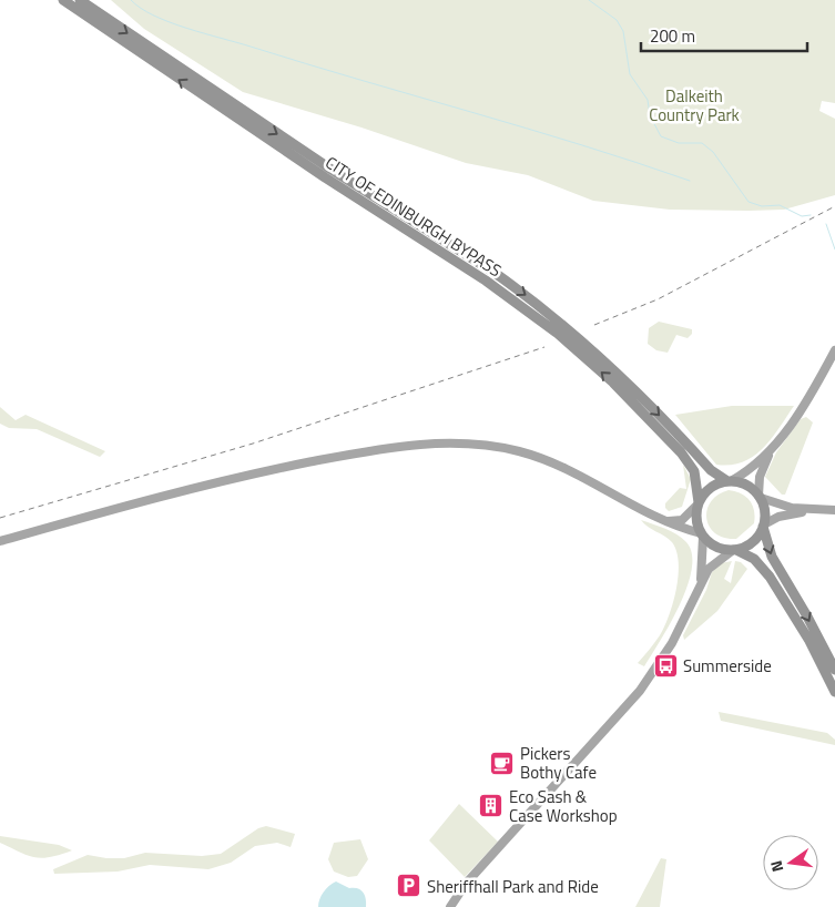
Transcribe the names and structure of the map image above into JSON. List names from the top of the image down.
{
  "streets": {
    "highway": ["CITY OF EDINBURGH BYPASS"]
  },
  "parks": ["Dalkeith Country Park"],
  "places": {
    "bus stop": ["Summerside"],
    "cafe": ["Pickers Bothy Cafe"],
    "building": ["Eco Sash & Case Workshop"],
    "parking": ["Sheriffhall Park and Ride"]
  },
  "scale_bar": "200 m",
  "north": "left"
}
